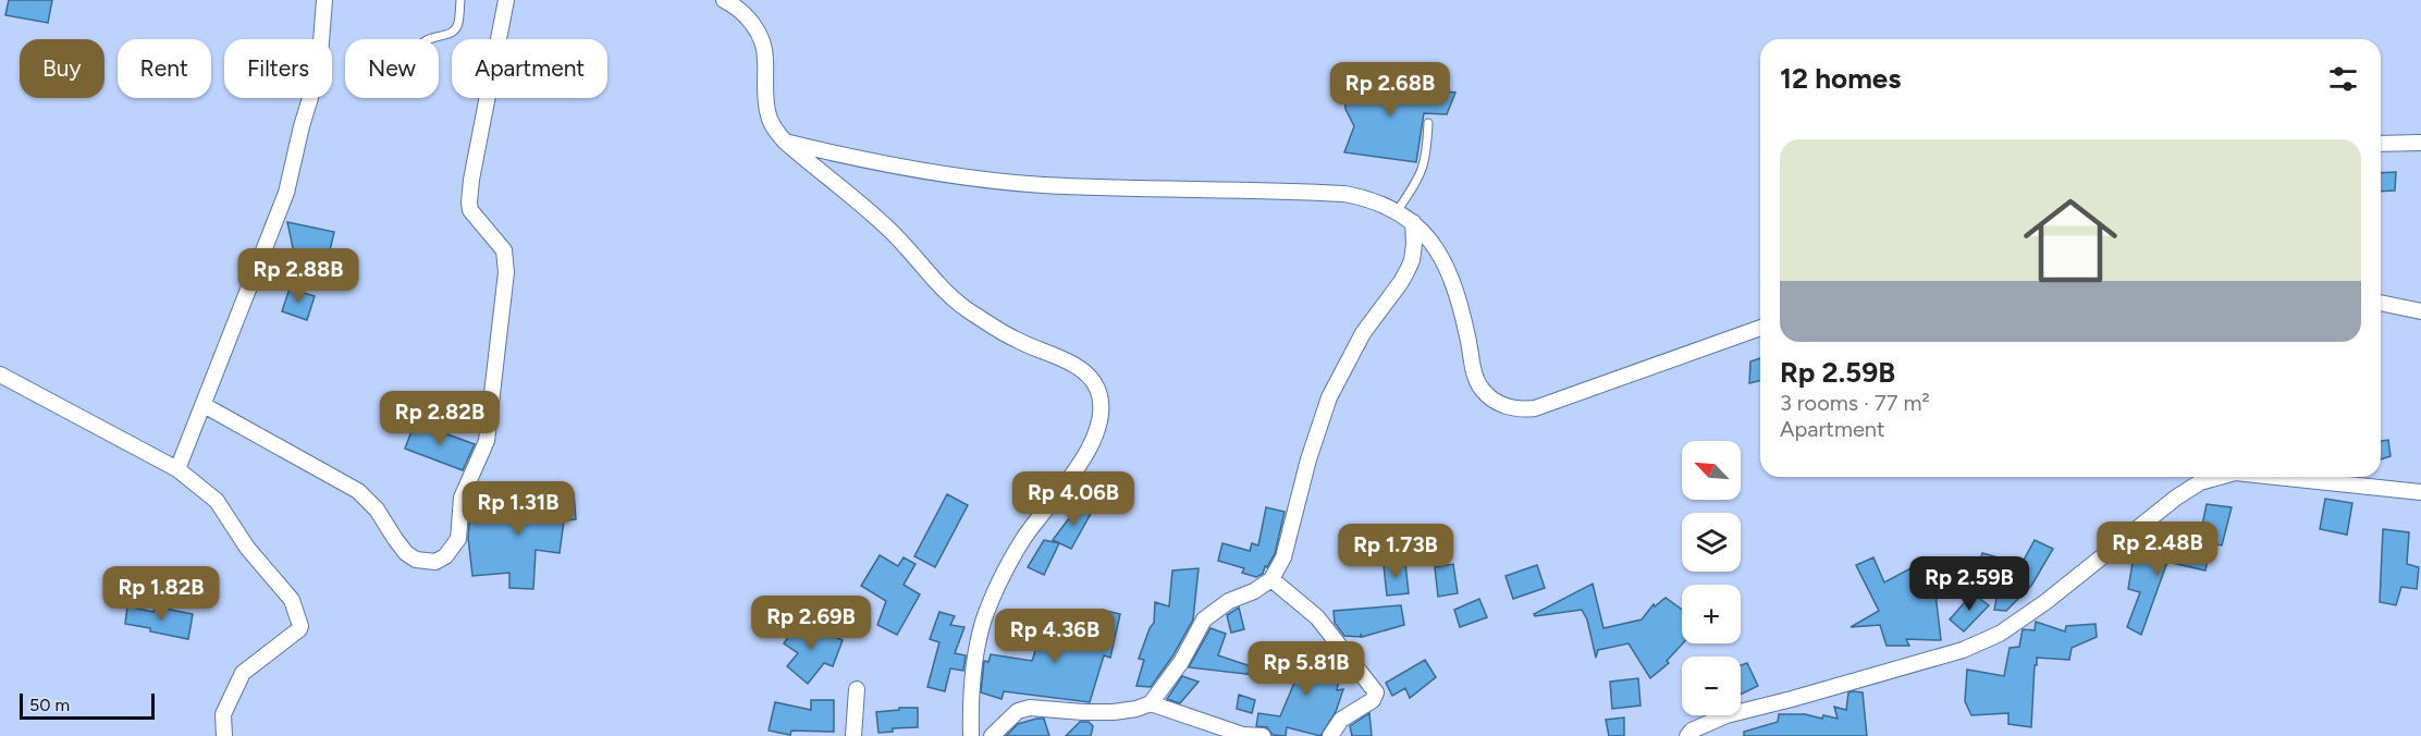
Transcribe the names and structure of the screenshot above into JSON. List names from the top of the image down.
{
  "scale_bar": "50 m",
  "north": "top left",
  "page": {
    "chip": [
      "Buy",
      "Rent",
      "Filters",
      "New",
      "Apartment"
    ],
    "heading": "12 homes",
    "price": [
      "Rp 2.68B",
      "Rp 2.88B",
      "Rp 2.82B",
      "Rp 4.06B",
      "Rp 1.31B",
      "Rp 2.48B",
      "Rp 1.73B",
      "Rp 2.59B",
      "Rp 1.82B",
      "Rp 2.69B",
      "Rp 4.36B",
      "Rp 5.81B"
    ],
    "list": [
      {
        "name": "Rp 2.59B",
        "note": "3 rooms · 77 m² · Apartment"
      }
    ],
    "map_buttons": ["+", "−"],
    "scale": "50 m"
  }
}
